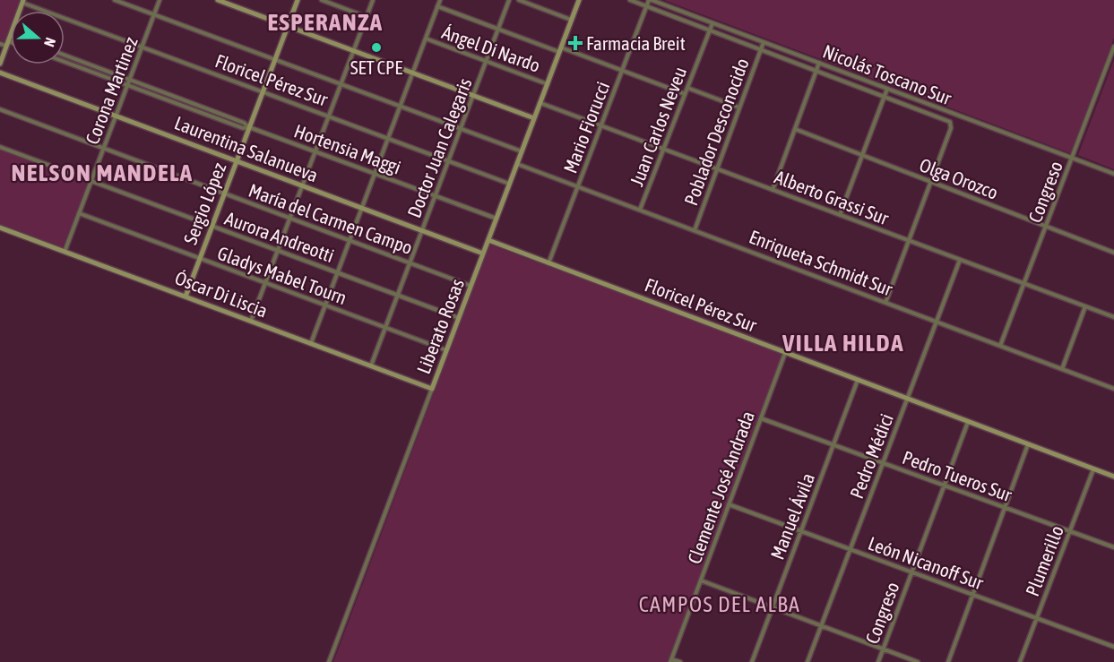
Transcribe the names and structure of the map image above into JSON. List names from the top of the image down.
{
  "streets": {
    "street": [
      "Ángel Di Nardo",
      "Nicolás Toscano Sur",
      "Floricel Pérez Sur",
      "Corona Martinez",
      "Juan Carlos Neveu",
      "Mario Fiorucci",
      "Poblador Desconocido",
      "Doctor Juan Calegaris",
      "Laurentina Salanueva",
      "Hortensia Maggi",
      "Olga Orozco",
      "Congreso",
      "Alberto Grassi Sur",
      "Sergio López",
      "María del Carmen Campo",
      "Aurora Andreotti",
      "Enriqueta Schmidt Sur",
      "Gladys Mabel Tourn",
      "Óscar Di Liscia",
      "Liberato Rosas",
      "Pedro Médici",
      "Pedro Tueros Sur",
      "Clemente José Andrada",
      "Manuel Ávila",
      "Plumerillo",
      "León Nicanoff Sur"
    ]
  },
  "crossings": [
    ["Ángel Di Nardo", "Doctor Juan Calegaris"],
    ["Ángel Di Nardo", "Liberato Rosas"],
    ["Nicolás Toscano Sur", "Juan Carlos Neveu"],
    ["Nicolás Toscano Sur", "Mario Fiorucci"],
    ["Nicolás Toscano Sur", "Poblador Desconocido"],
    ["Nicolás Toscano Sur", "Olga Orozco"],
    ["Nicolás Toscano Sur", "Congreso"],
    ["Floricel Pérez Sur", "Corona Martinez"],
    ["Floricel Pérez Sur", "Mario Fiorucci"],
    ["Floricel Pérez Sur", "Doctor Juan Calegaris"],
    ["Floricel Pérez Sur", "Congreso"],
    ["Floricel Pérez Sur", "Sergio López"],
    ["Floricel Pérez Sur", "Liberato Rosas"],
    ["Floricel Pérez Sur", "Pedro Médici"],
    ["Floricel Pérez Sur", "Clemente José Andrada"],
    ["Floricel Pérez Sur", "Manuel Ávila"],
    ["Floricel Pérez Sur", "Plumerillo"],
    ["Corona Martinez", "Laurentina Salanueva"],
    ["Corona Martinez", "Hortensia Maggi"],
    ["Corona Martinez", "María del Carmen Campo"],
    ["Corona Martinez", "Aurora Andreotti"],
    ["Corona Martinez", "Gladys Mabel Tourn"],
    ["Corona Martinez", "Óscar Di Liscia"],
    ["Juan Carlos Neveu", "Alberto Grassi Sur"],
    ["Juan Carlos Neveu", "Enriqueta Schmidt Sur"],
    ["Mario Fiorucci", "Alberto Grassi Sur"],
    ["Mario Fiorucci", "Enriqueta Schmidt Sur"],
    ["Poblador Desconocido", "Alberto Grassi Sur"],
    ["Poblador Desconocido", "Enriqueta Schmidt Sur"],
    ["Doctor Juan Calegaris", "Laurentina Salanueva"],
    ["Doctor Juan Calegaris", "Hortensia Maggi"],
    ["Doctor Juan Calegaris", "María del Carmen Campo"],
    ["Doctor Juan Calegaris", "Aurora Andreotti"],
    ["Doctor Juan Calegaris", "Gladys Mabel Tourn"],
    ["Doctor Juan Calegaris", "Óscar Di Liscia"],
    ["Laurentina Salanueva", "Sergio López"],
    ["Laurentina Salanueva", "Liberato Rosas"],
    ["Hortensia Maggi", "Sergio López"],
    ["Hortensia Maggi", "Liberato Rosas"],
    ["Olga Orozco", "Congreso"],
    ["Congreso", "Alberto Grassi Sur"],
    ["Congreso", "Enriqueta Schmidt Sur"],
    ["Congreso", "Pedro Tueros Sur"],
    ["Congreso", "León Nicanoff Sur"],
    ["Alberto Grassi Sur", "Liberato Rosas"],
    ["Alberto Grassi Sur", "Pedro Médici"],
    ["Sergio López", "María del Carmen Campo"],
    ["Sergio López", "Aurora Andreotti"],
    ["Sergio López", "Gladys Mabel Tourn"],
    ["Sergio López", "Óscar Di Liscia"],
    ["María del Carmen Campo", "Liberato Rosas"],
    ["Aurora Andreotti", "Liberato Rosas"],
    ["Enriqueta Schmidt Sur", "Liberato Rosas"],
    ["Enriqueta Schmidt Sur", "Pedro Médici"],
    ["Gladys Mabel Tourn", "Liberato Rosas"],
    ["Óscar Di Liscia", "Liberato Rosas"],
    ["Pedro Médici", "Pedro Tueros Sur"],
    ["Pedro Médici", "León Nicanoff Sur"],
    ["Pedro Tueros Sur", "Clemente José Andrada"],
    ["Pedro Tueros Sur", "Manuel Ávila"],
    ["Pedro Tueros Sur", "Plumerillo"],
    ["Clemente José Andrada", "León Nicanoff Sur"],
    ["Manuel Ávila", "León Nicanoff Sur"],
    ["Plumerillo", "León Nicanoff Sur"]
  ],
  "districts": [
    "ESPERANZA",
    "NELSON MANDELA",
    "VILLA HILDA",
    "CAMPOS DEL ALBA"
  ],
  "places": {
    "health": ["Farmacia Breit"],
    "other": ["SET CPE"]
  },
  "north": "right"
}
